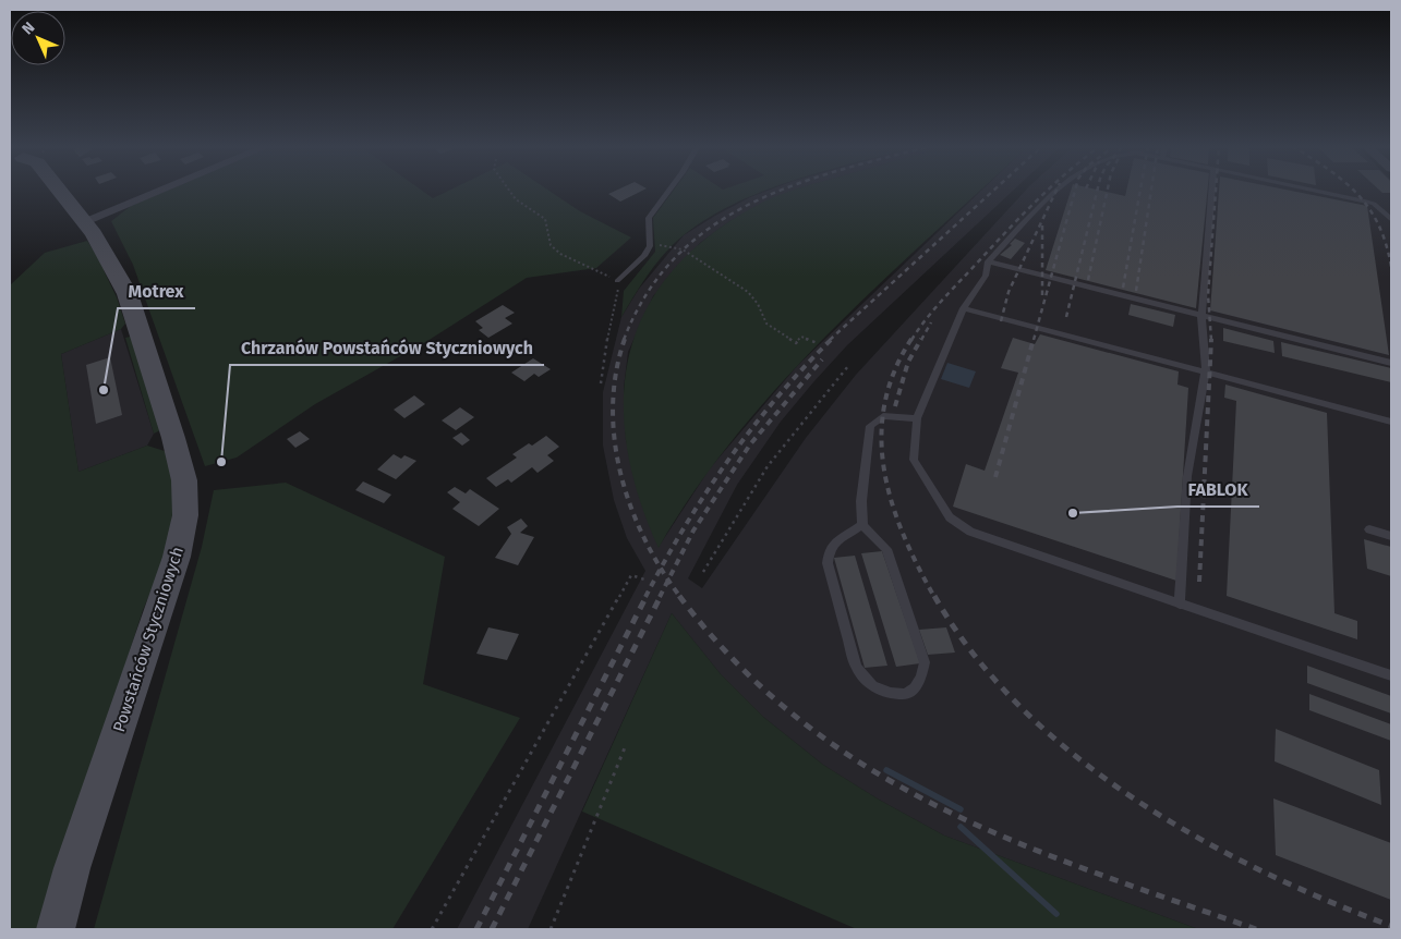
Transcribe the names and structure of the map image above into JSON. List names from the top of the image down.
{
  "streets": {
    "street": ["Powstańców Styczniowych"]
  },
  "places": ["Motrex", "Chrzanów Powstańców Styczniowych", "FABLOK"],
  "north": "top left"
}
